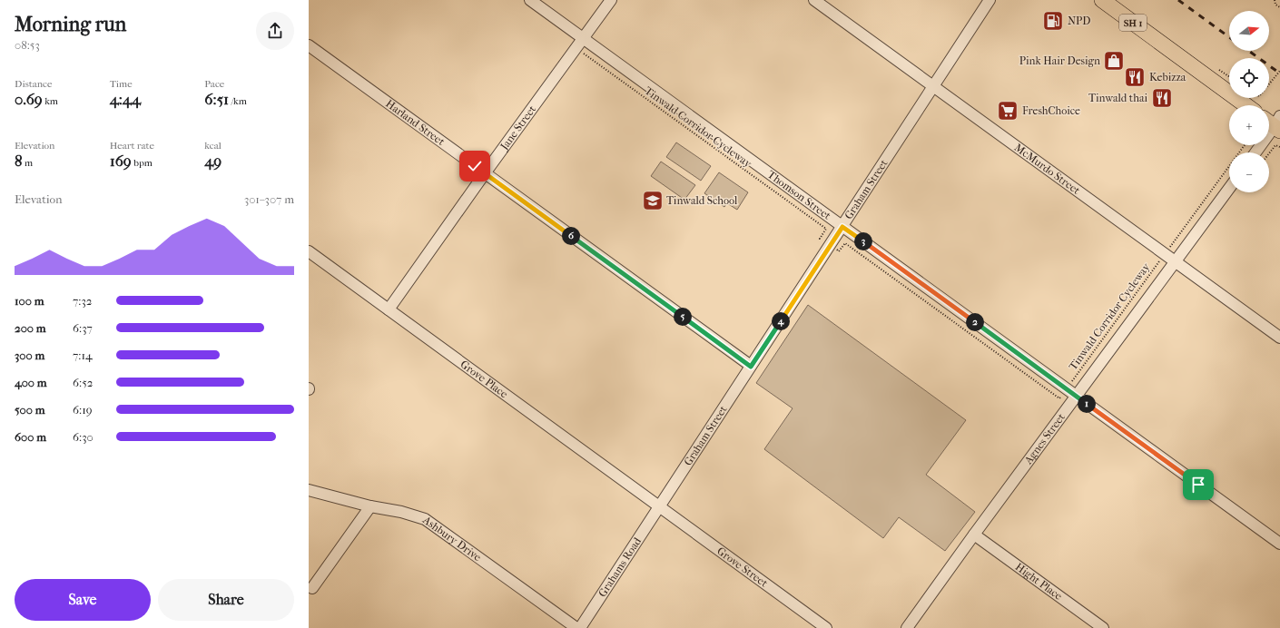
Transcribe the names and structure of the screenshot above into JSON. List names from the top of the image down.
{
  "streets": {
    "highway": ["SH 1"],
    "street": [
      "Harland Street",
      "Jane Street",
      "McMurdo Street",
      "Graham Street",
      "Thomson Street",
      "Grove Place",
      "Agnes Street",
      "Ashbury Drive",
      "Grahams Road",
      "Grove Street",
      "Hight Place"
    ],
    "path": ["Tinwald Corridor Cycleway"]
  },
  "crossings": [
    ["Harland Street", "Jane Street"],
    ["Harland Street", "Graham Street"],
    ["Jane Street", "Thomson Street"],
    ["Jane Street", "Grove Place"],
    ["McMurdo Street", "Graham Street"],
    ["McMurdo Street", "Agnes Street"],
    ["Graham Street", "Thomson Street"],
    ["Graham Street", "Grove Place"],
    ["Graham Street", "Grahams Road"],
    ["Graham Street", "Grove Street"],
    ["Thomson Street", "Agnes Street"],
    ["Grove Place", "Grahams Road"],
    ["Grove Place", "Grove Street"],
    ["Agnes Street", "Hight Place"],
    ["Grahams Road", "Grove Street"]
  ],
  "places": {
    "fuel station": ["NPD"],
    "shop": ["Pink Hair Design"],
    "restaurant": ["Kebizza", "Tinwald thai"],
    "supermarket": ["FreshChoice"],
    "school or university": ["Tinwald School"]
  },
  "north": "right",
  "page": {
    "heading": ["Morning run", "08:53"],
    "map_buttons": ["+", "−"],
    "stats": [
      ["Distance", "0.69 km"],
      ["Time", "4:44"],
      ["Pace", "6:51 /km"],
      ["Elevation", "8 m"],
      ["Heart rate", "169 bpm"],
      ["kcal", "49"]
    ],
    "chart": ["Elevation", "301–307 m"],
    "pins": [
      "6",
      "3",
      "5",
      "4",
      "2",
      "1"
    ],
    "list": [
      {
        "name": "100 m",
        "note": "7:32"
      },
      {
        "name": "200 m",
        "note": "6:37"
      },
      {
        "name": "300 m",
        "note": "7:14"
      },
      {
        "name": "400 m",
        "note": "6:52"
      },
      {
        "name": "500 m",
        "note": "6:19"
      },
      {
        "name": "600 m",
        "note": "6:30"
      }
    ],
    "buttons": ["Save", "Share"]
  }
}
